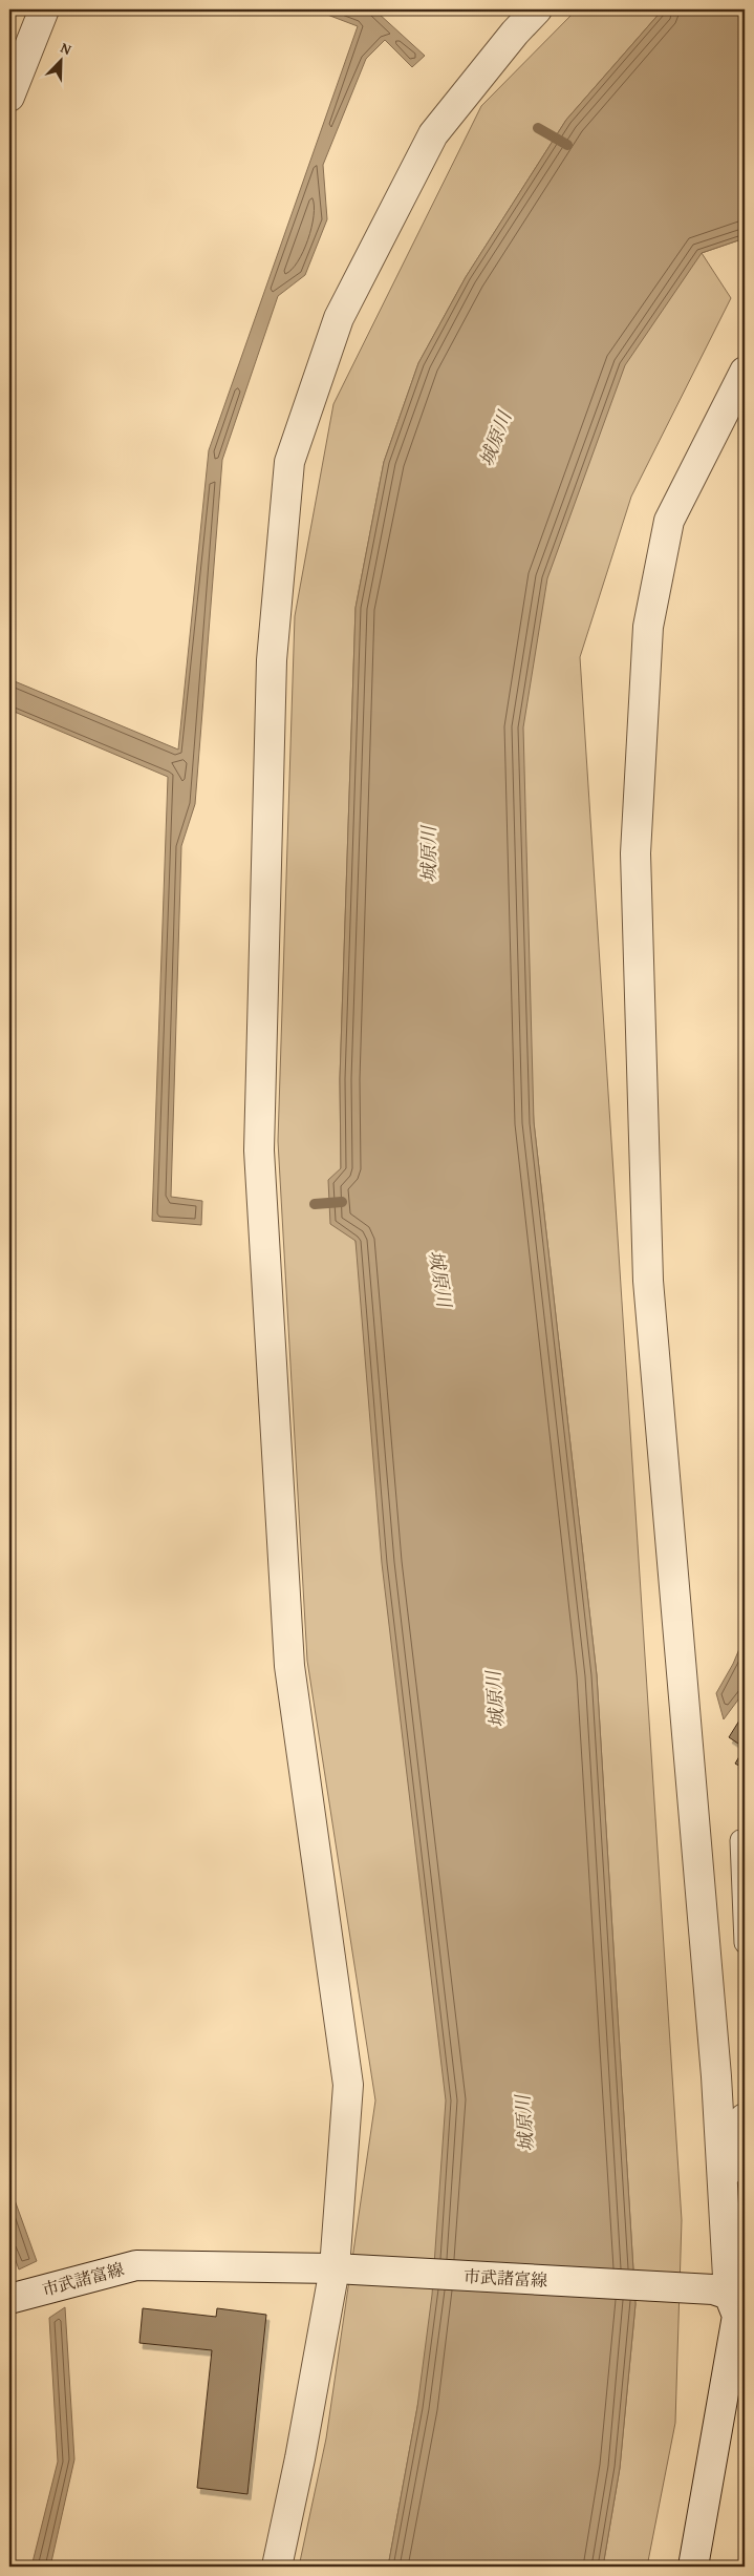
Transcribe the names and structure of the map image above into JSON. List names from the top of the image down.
{
  "streets": {
    "street": ["市武諸富線"]
  },
  "water": ["城原川"],
  "north": "top right"
}
